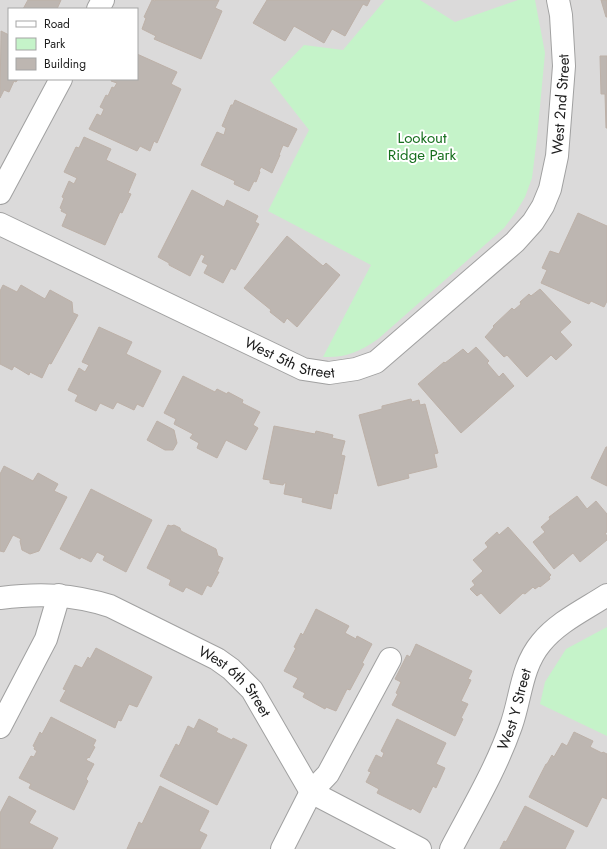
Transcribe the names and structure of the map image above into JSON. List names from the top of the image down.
{
  "streets": {
    "street": [
      "West 2nd Street",
      "West 5th Street",
      "West 6th Street",
      "West Y Street"
    ]
  },
  "crossings": [
    ["West 2nd Street", "West 5th Street"]
  ],
  "parks": ["Lookout Ridge Park"],
  "legend": ["Road", "Park", "Building"]
}
